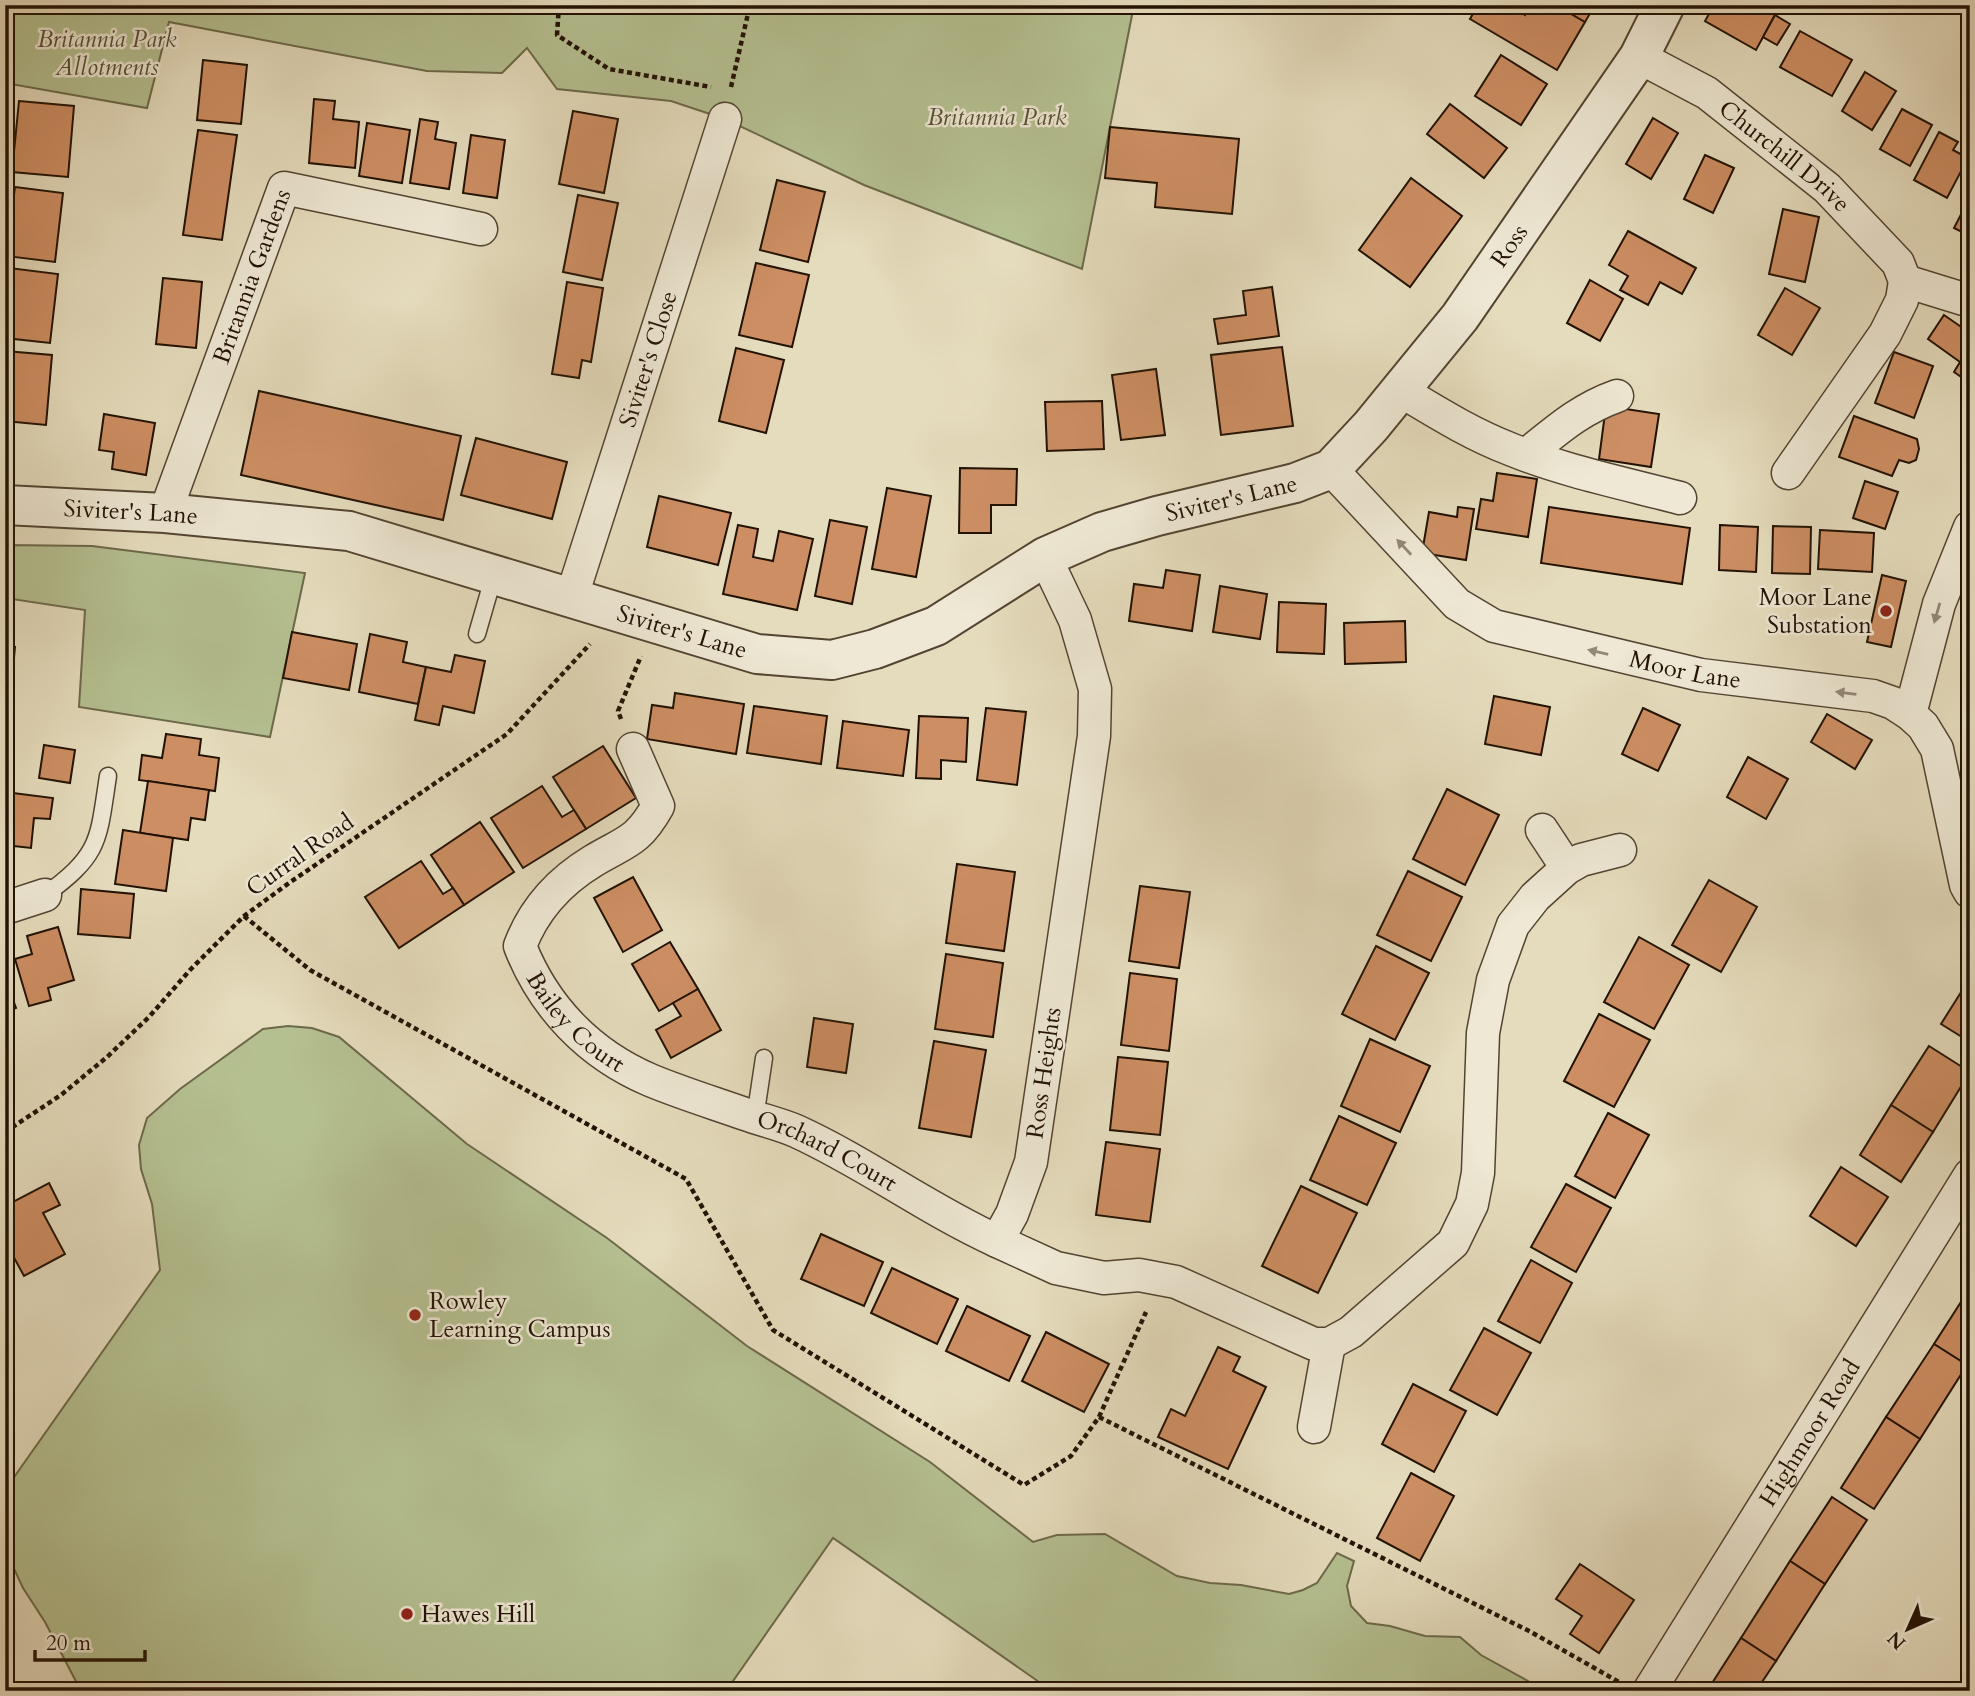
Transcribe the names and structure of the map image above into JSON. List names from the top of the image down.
{
  "streets": {
    "street": [
      "Churchill Drive",
      "Ross",
      "Britannia Gardens",
      "Siviter's Close",
      "Siviter's Lane",
      "Moor Lane",
      "Bailey Court",
      "Ross Heights",
      "Orchard Court",
      "Highmoor Road"
    ],
    "path": ["Curral Road"]
  },
  "crossings": [
    ["Churchill Drive", "Ross"],
    ["Ross", "Siviter's Lane"],
    ["Ross", "Moor Lane"],
    ["Britannia Gardens", "Siviter's Lane"],
    ["Siviter's Close", "Siviter's Lane"],
    ["Siviter's Lane", "Moor Lane"],
    ["Siviter's Lane", "Curral Road"],
    ["Siviter's Lane", "Ross Heights"],
    ["Bailey Court", "Orchard Court"],
    ["Ross Heights", "Orchard Court"]
  ],
  "parks": ["Britannia Park Allotments", "Britannia Park"],
  "places": ["Moor Lane Substation", "Rowley Learning Campus", "Hawes Hill"],
  "scale_bar": "20 m",
  "north": "bottom left"
}
